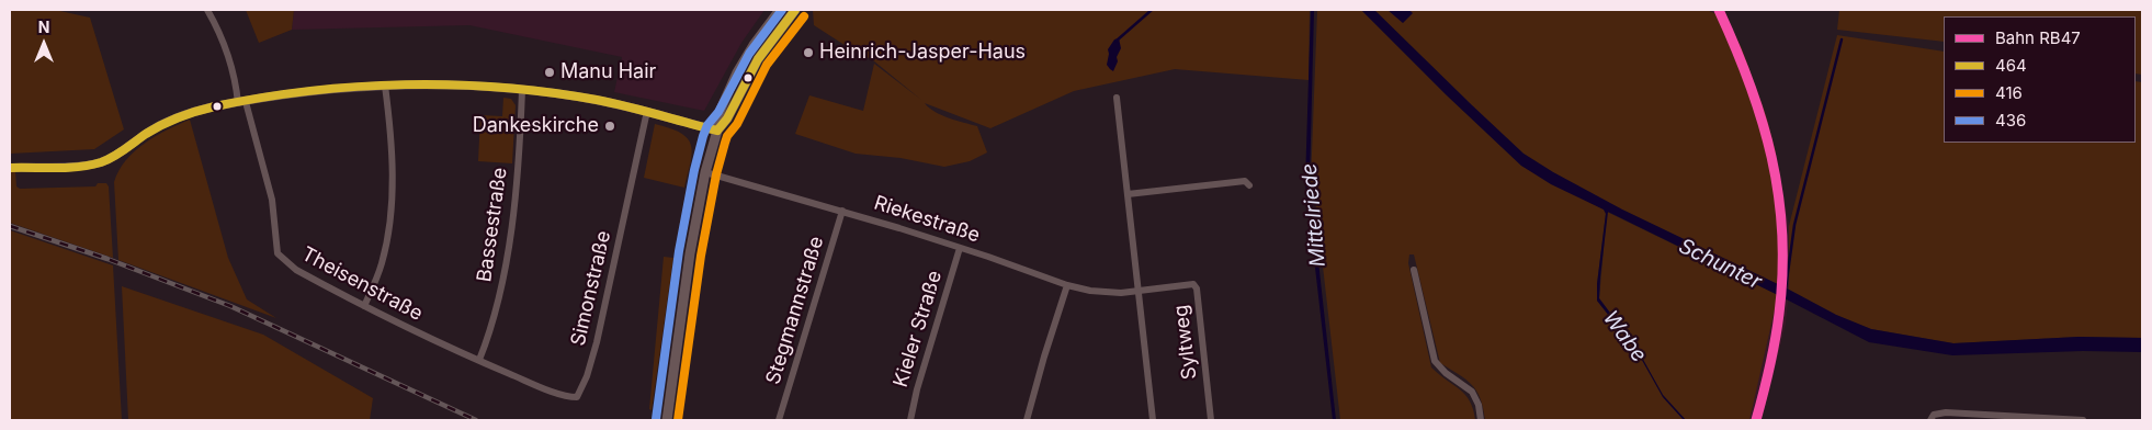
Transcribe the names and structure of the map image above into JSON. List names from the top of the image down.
{
  "streets": {
    "street": [
      "Riekestraße",
      "Bassestraße",
      "Theisenstraße",
      "Simonstraße",
      "Stegmannstraße",
      "Kieler Straße",
      "Syltweg"
    ]
  },
  "crossings": [
    ["Riekestraße", "Stegmannstraße"],
    ["Riekestraße", "Kieler Straße"],
    ["Riekestraße", "Syltweg"],
    ["Bassestraße", "Theisenstraße"],
    ["Theisenstraße", "Simonstraße"]
  ],
  "water": ["Mittelriede", "Schunter", "Wabe"],
  "places": ["Heinrich-Jasper-Haus", "Manu Hair", "Dankeskirche"],
  "lines": [
    "rail line RB47",
    "transit line 464",
    "transit line 436",
    "transit line 416"
  ],
  "legend": [
    "Bahn RB47",
    "464",
    "416",
    "436"
  ],
  "north": "top"
}
